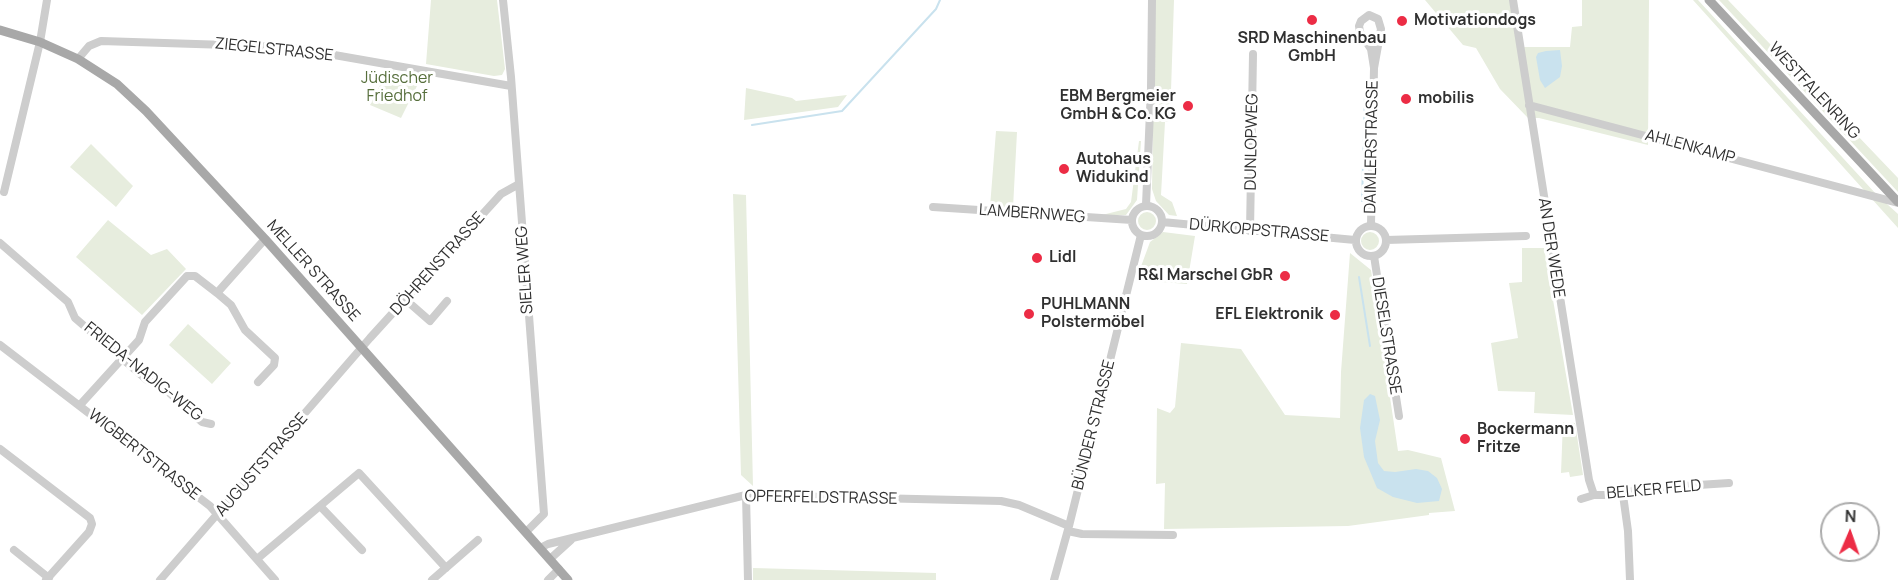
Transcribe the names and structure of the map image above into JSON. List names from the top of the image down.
{
  "streets": {
    "main road": ["WESTFALENRING", "MELLER STRASSE"],
    "street": [
      "ZIEGELSTRASSE",
      "DUNLOPWEG",
      "DAIMLERSTRASSE",
      "AHLENKAMP",
      "LAMBERNWEG",
      "DÜRKOPPSTRASSE",
      "AN DER WEDE",
      "DÖHRENSTRASSE",
      "SIELER WEG",
      "DIESELSTRASSE",
      "FRIEDA-NADIG-WEG",
      "BÜNDER STRASSE",
      "WIGBERTSTRASSE",
      "AUGUSTSTRASSE",
      "BELKER FELD",
      "OPFERFELDSTRASSE"
    ]
  },
  "crossings": [
    ["ZIEGELSTRASSE", "SIELER WEG"],
    ["ZIEGELSTRASSE", "MELLER STRASSE"],
    ["WESTFALENRING", "AHLENKAMP"],
    ["DUNLOPWEG", "DÜRKOPPSTRASSE"],
    ["DAIMLERSTRASSE", "DÜRKOPPSTRASSE"],
    ["DAIMLERSTRASSE", "DIESELSTRASSE"],
    ["AHLENKAMP", "AN DER WEDE"],
    ["LAMBERNWEG", "DÜRKOPPSTRASSE"],
    ["LAMBERNWEG", "BÜNDER STRASSE"],
    ["DÜRKOPPSTRASSE", "DIESELSTRASSE"],
    ["DÜRKOPPSTRASSE", "BÜNDER STRASSE"],
    ["AN DER WEDE", "BELKER FELD"],
    ["DÖHRENSTRASSE", "SIELER WEG"],
    ["DÖHRENSTRASSE", "MELLER STRASSE"],
    ["DÖHRENSTRASSE", "AUGUSTSTRASSE"],
    ["SIELER WEG", "MELLER STRASSE"],
    ["MELLER STRASSE", "AUGUSTSTRASSE"],
    ["MELLER STRASSE", "OPFERFELDSTRASSE"],
    ["BÜNDER STRASSE", "OPFERFELDSTRASSE"],
    ["WIGBERTSTRASSE", "AUGUSTSTRASSE"]
  ],
  "parks": ["Jüdischer Friedhof"],
  "places": [
    "SRD Maschinenbau GmbH",
    "Motivationdogs",
    "mobilis",
    "EBM Bergmeier GmbH & Co. KG",
    "Autohaus Widukind",
    "Lidl",
    "R&I Marschel GbR",
    "PUHLMANN Polstermöbel",
    "EFL Elektronik",
    "Bockermann Fritze"
  ],
  "north": "top"
}
